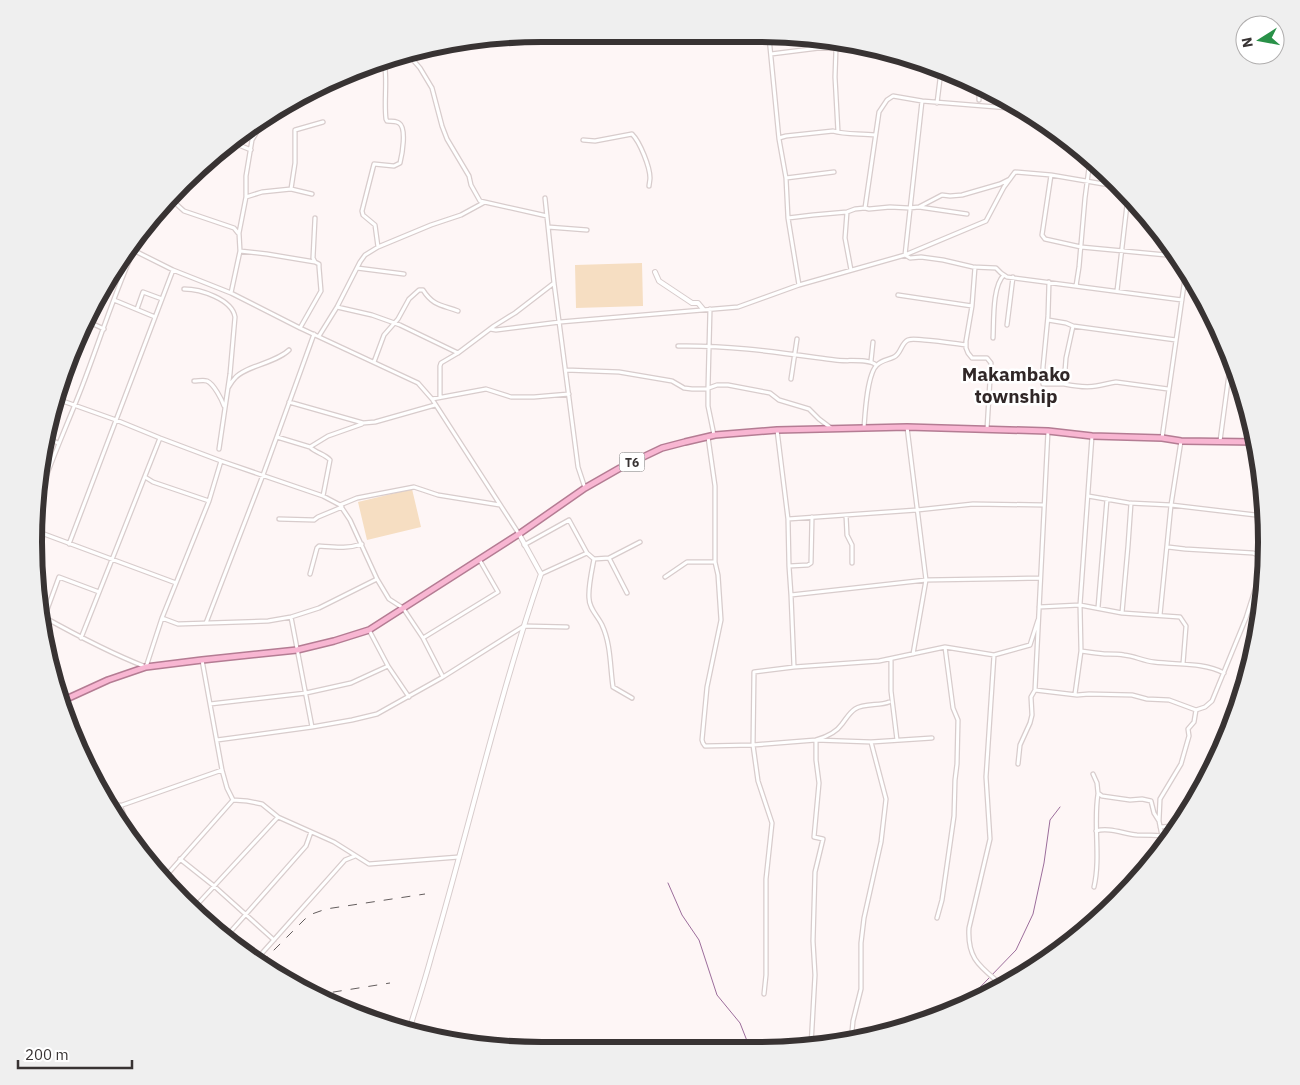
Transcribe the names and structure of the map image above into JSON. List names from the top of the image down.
{
  "streets": {
    "highway": ["T6"]
  },
  "districts": ["Makambako township"],
  "scale_bar": "200 m",
  "north": "left"
}
